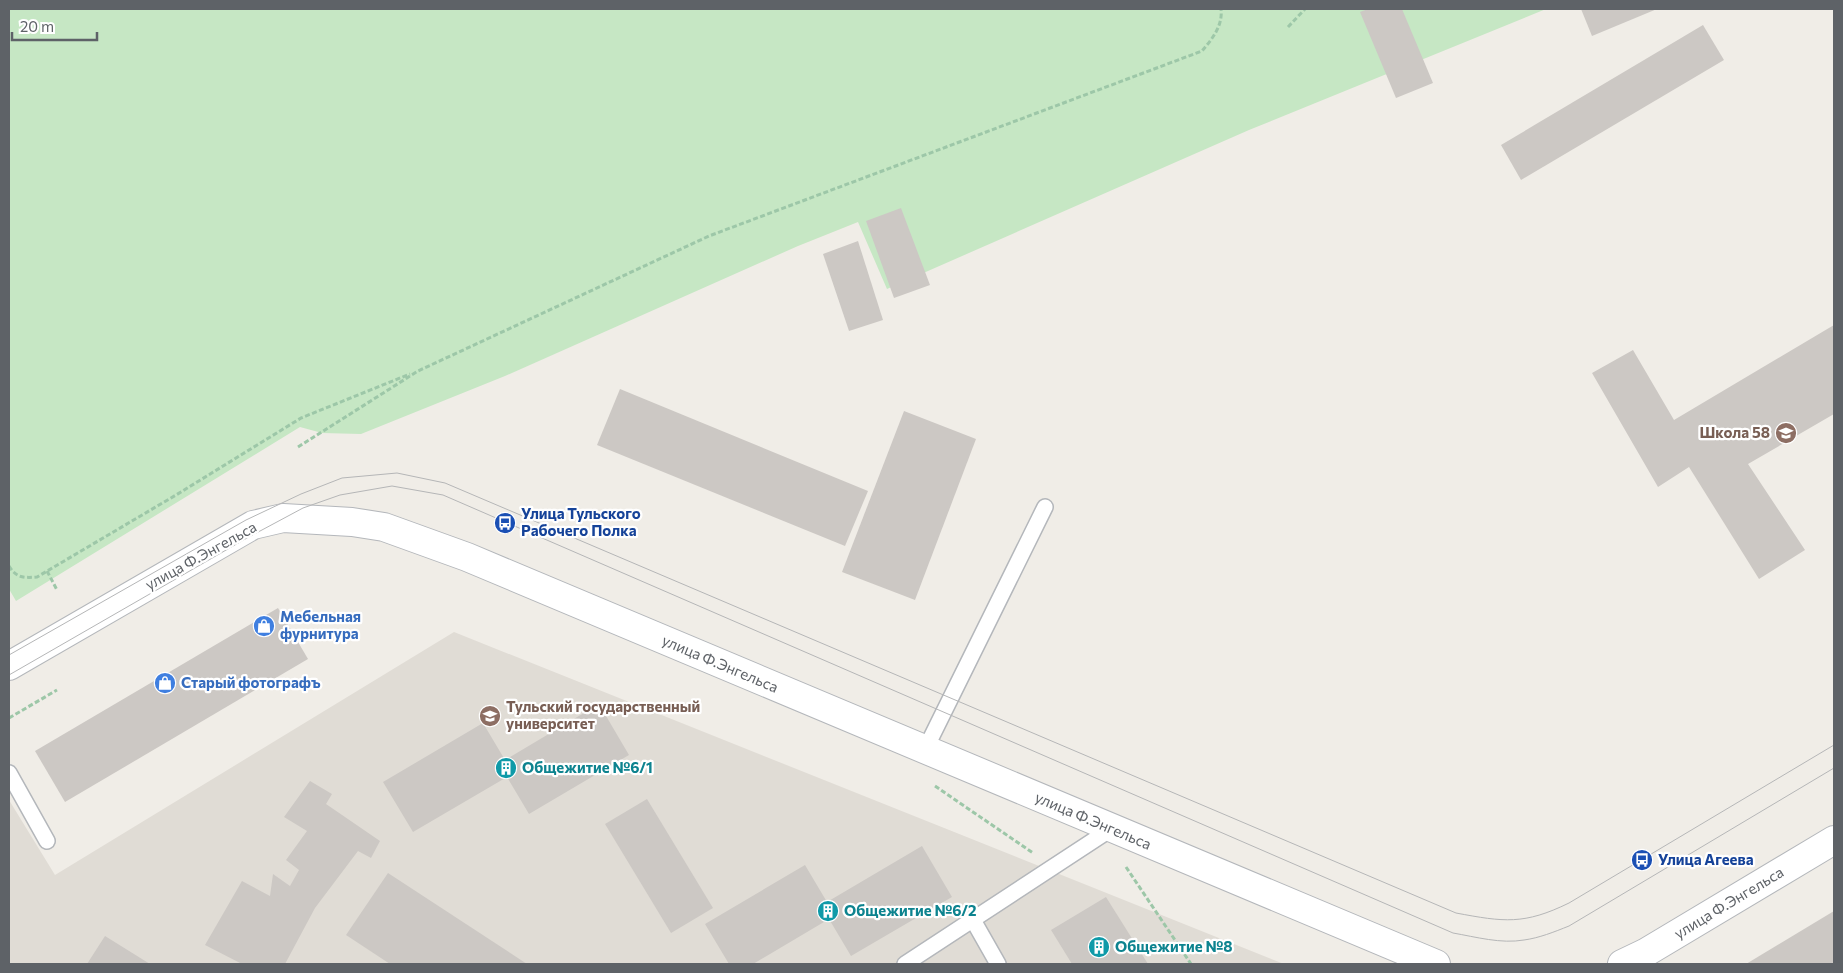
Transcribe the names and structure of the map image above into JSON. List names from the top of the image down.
{
  "streets": {
    "street": ["улица Ф.Энгельса"]
  },
  "places": {
    "school or university": ["Школа 58", "Тульский государственный университет"],
    "bus stop": ["Улица Тульского Рабочего Полка", "Улица Агеева"],
    "shop": ["Мебельная фурнитура", "Старый фотографъ"],
    "building": ["Общежитие №6/1", "Общежитие №6/2", "Общежитие №8"]
  },
  "scale_bar": "20 m"
}
